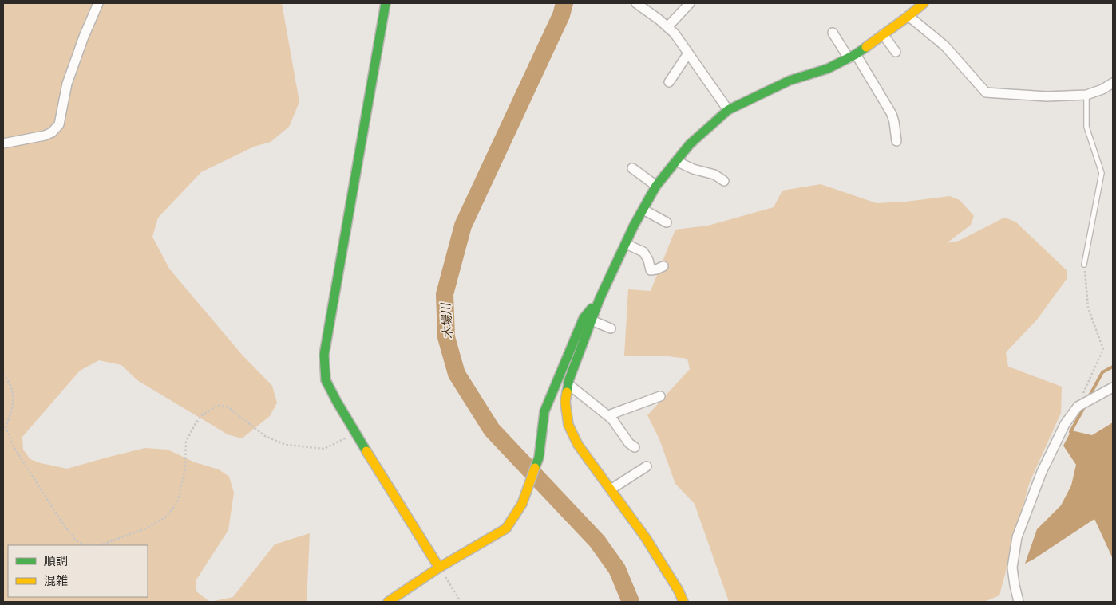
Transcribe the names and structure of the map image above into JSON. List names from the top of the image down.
{
  "water": ["木場川"],
  "legend": ["順調", "混雑"]
}
